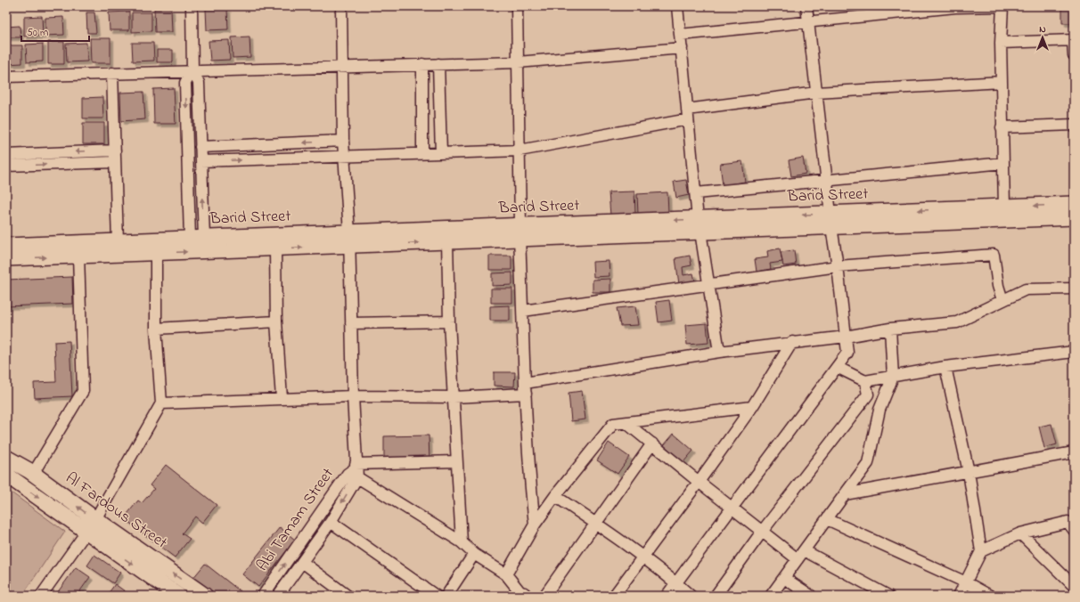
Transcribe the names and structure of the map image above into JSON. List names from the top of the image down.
{
  "streets": {
    "main road": ["Barid Street", "Al Fardous Street"],
    "street": ["Abi Tamam Street"]
  },
  "scale_bar": "50 m",
  "north": "top"
}
